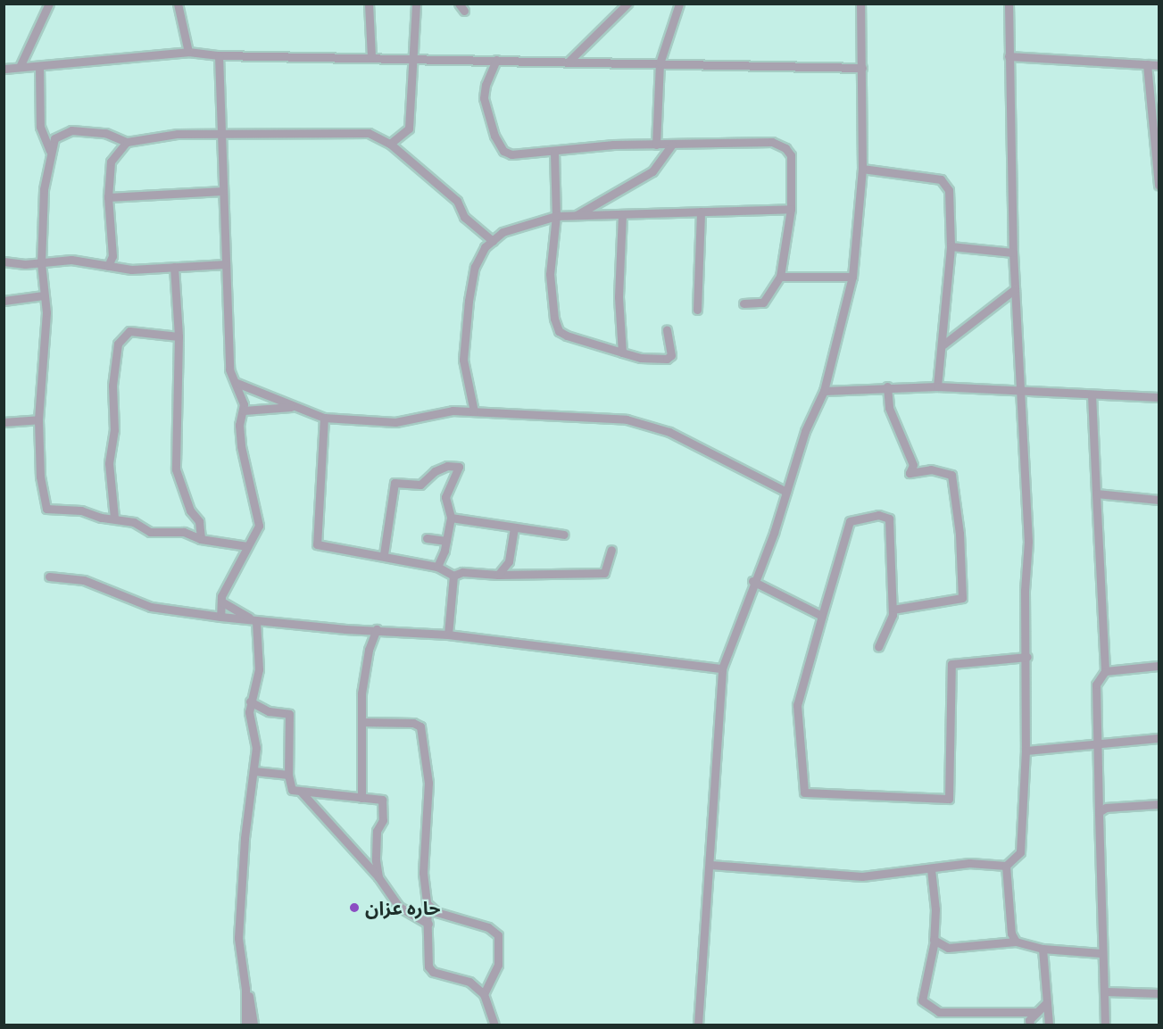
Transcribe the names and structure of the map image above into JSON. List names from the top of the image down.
{
  "places": ["حاره عزان"]
}
